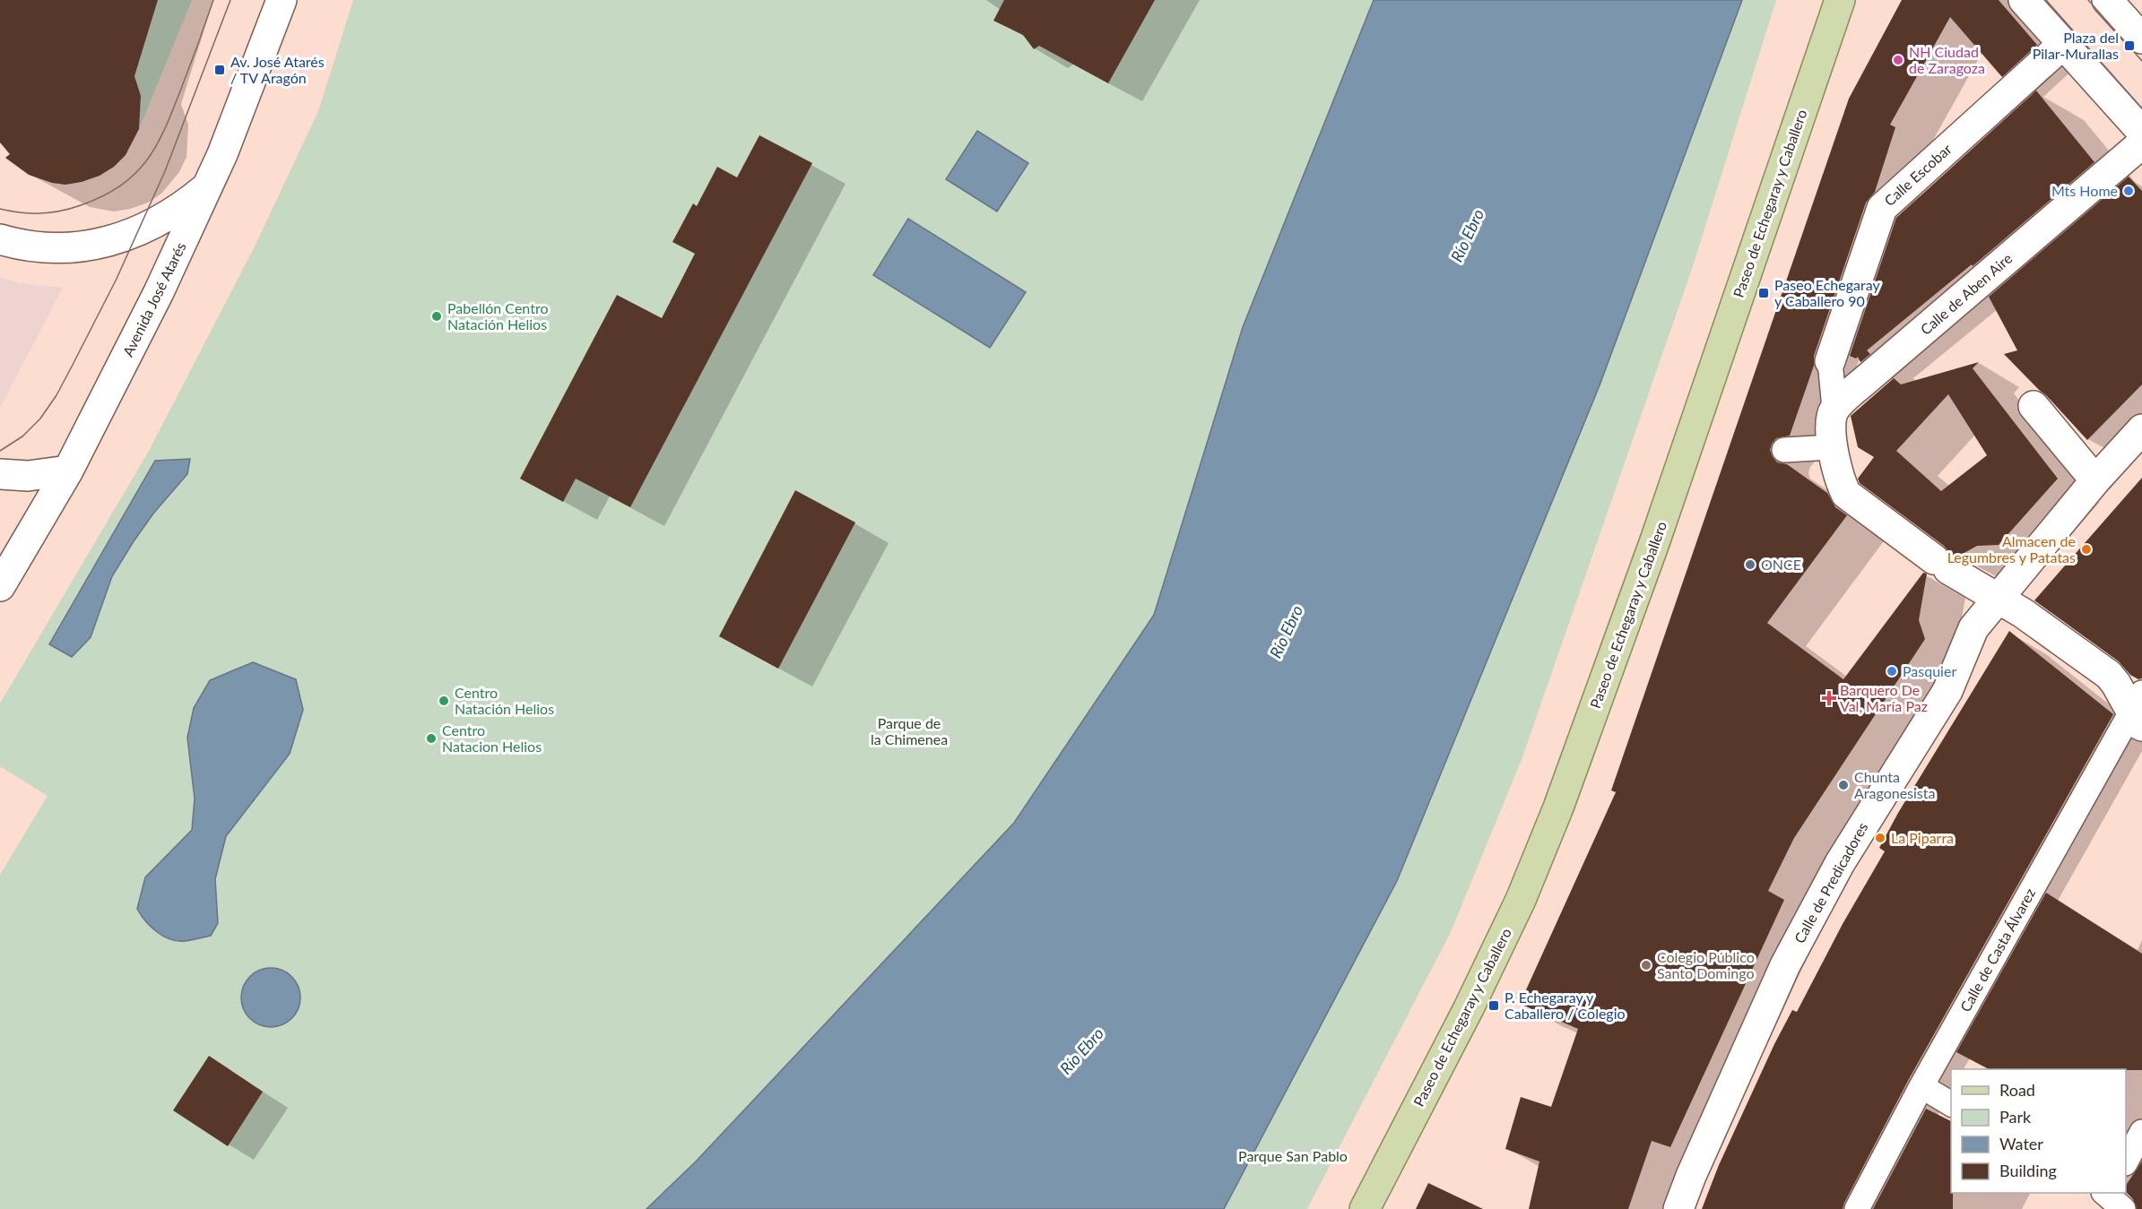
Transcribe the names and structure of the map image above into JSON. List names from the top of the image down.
{
  "streets": {
    "main road": ["Paseo de Echegaray y Caballero"],
    "street": [
      "Calle Escobar",
      "Calle de Aben Aire",
      "Avenida José Atarés",
      "Calle de Predicadores",
      "Calle de Casta Álvarez"
    ]
  },
  "crossings": [
    ["Calle Escobar", "Calle de Aben Aire"]
  ],
  "water": ["Río Ebro"],
  "parks": ["Parque de la Chimenea", "Parque San Pablo"],
  "places": {
    "transit": [
      "Plaza del Pilar-Murallas",
      "Av. José Atarés / TV Aragón",
      "Paseo Echegaray y Caballero 90",
      "P. Echegaray y Caballero / Colegio"
    ],
    "other": [
      "NH Ciudad de Zaragoza",
      "Mts Home",
      "Pabellón Centro Natación Helios",
      "Almacen de Legumbres y Patatas",
      "ONCE",
      "Pasquier",
      "Centro Natación Helios",
      "Centro Natacion Helios",
      "Chunta Aragonesista",
      "La Piparra",
      "Colegio Público Santo Domingo"
    ],
    "health": ["Barquero De Val, María Paz"]
  },
  "legend": [
    "Road",
    "Park",
    "Water",
    "Building"
  ]
}
